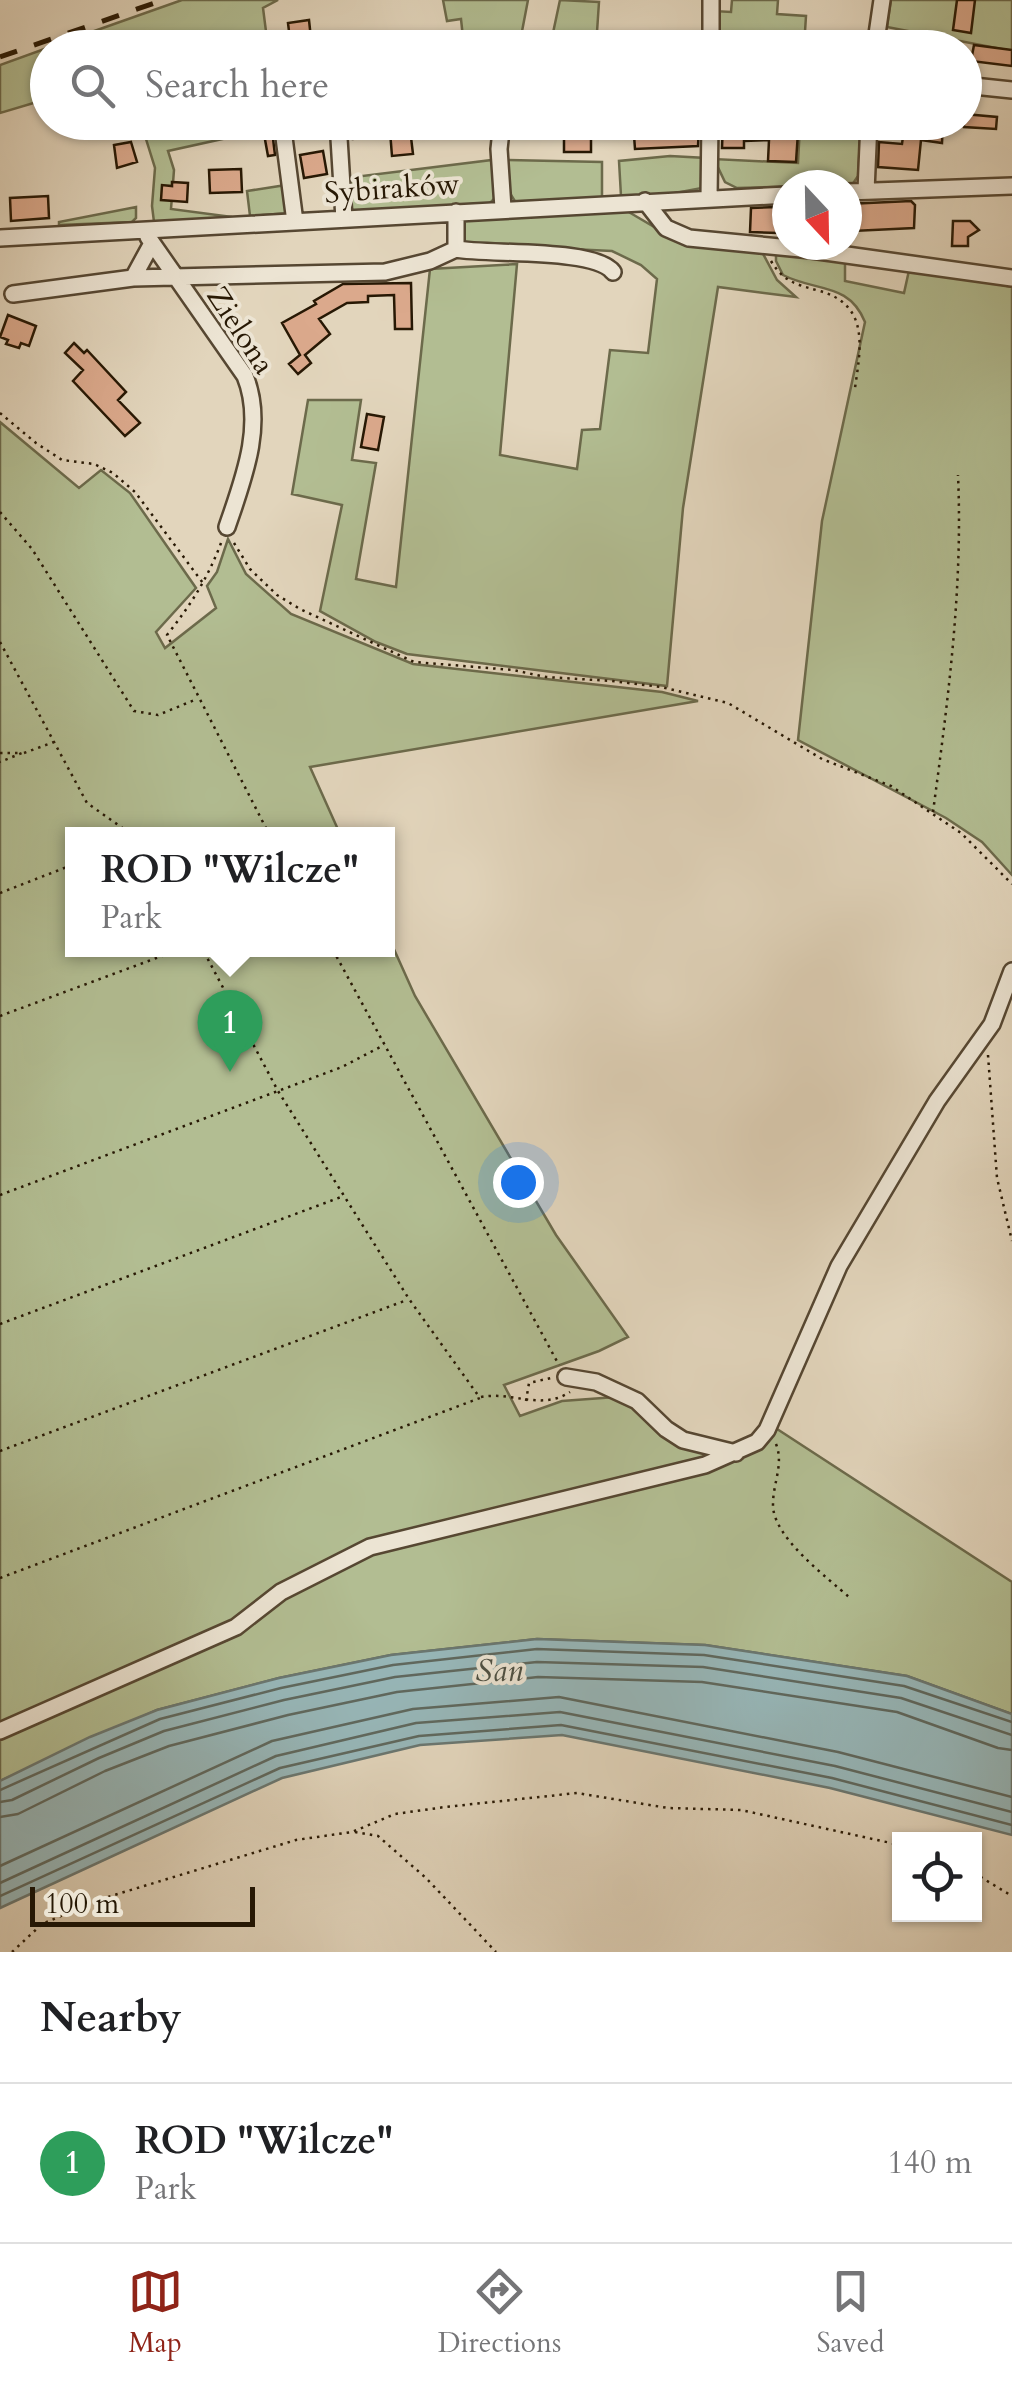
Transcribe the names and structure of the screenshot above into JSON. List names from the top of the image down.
{
  "streets": {
    "street": ["Sybiraków", "Zielona"]
  },
  "crossings": [
    ["Sybiraków", "Zielona"]
  ],
  "water": ["San"],
  "scale_bar": "100 m",
  "north": "bottom",
  "page": {
    "search": "Search here",
    "popup": ["ROD \"Wilcze\"", "Park"],
    "pins": "1",
    "scale": "100 m",
    "heading": "Nearby",
    "list": [
      {
        "mark": "1",
        "name": "ROD \"Wilcze\"",
        "note": "Park",
        "value": "140 m"
      }
    ],
    "nav": ["Map", "Directions", "Saved"]
  }
}
